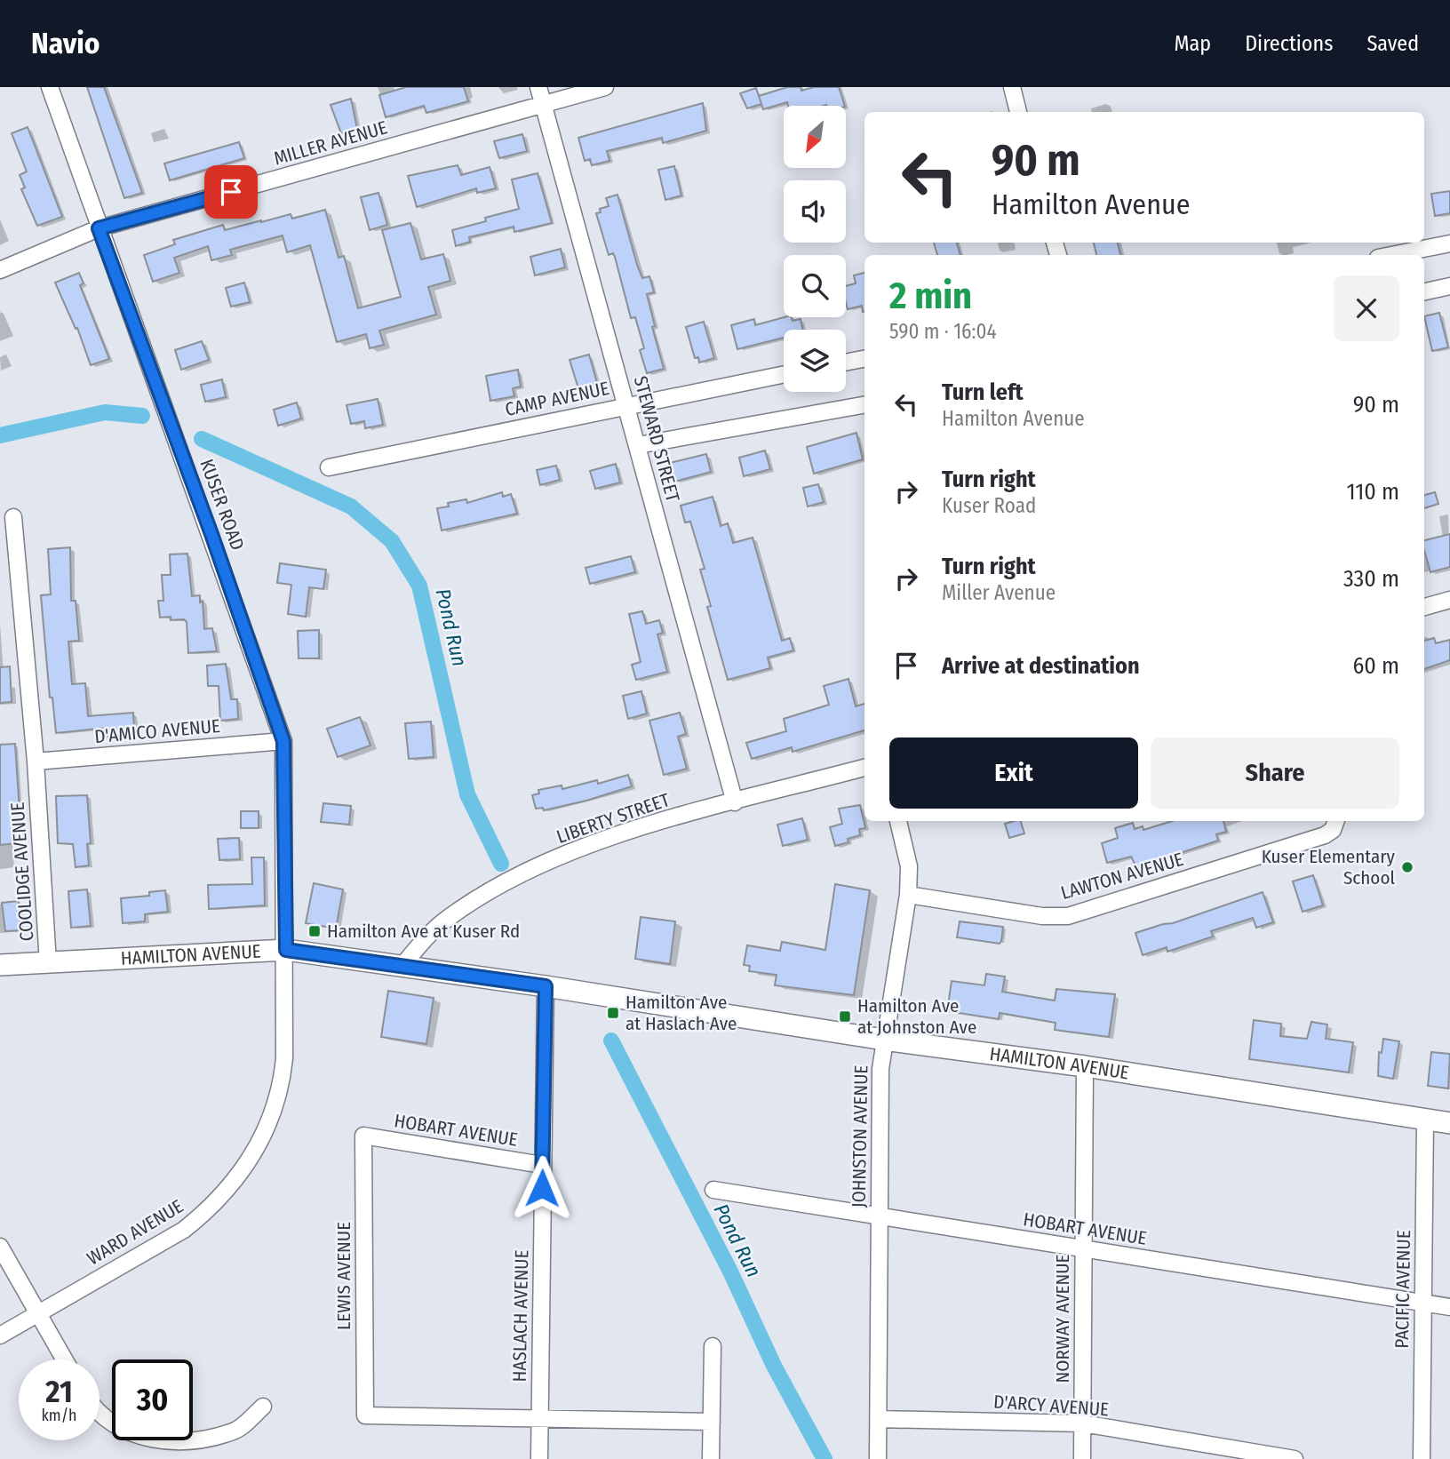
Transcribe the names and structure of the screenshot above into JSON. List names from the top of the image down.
{
  "streets": {
    "main road": ["HAMILTON AVENUE"],
    "street": [
      "MILLER AVENUE",
      "CAMP AVENUE",
      "STEWARD STREET",
      "KUSER ROAD",
      "D'AMICO AVENUE",
      "LIBERTY STREET",
      "COOLIDGE AVENUE",
      "LAWTON AVENUE",
      "HOBART AVENUE",
      "JOHNSTON AVENUE",
      "WARD AVENUE",
      "LEWIS AVENUE",
      "PACIFIC AVENUE",
      "HASLACH AVENUE",
      "NORWAY AVENUE",
      "D'ARCY AVENUE"
    ]
  },
  "crossings": [
    ["MILLER AVENUE", "STEWARD STREET"],
    ["MILLER AVENUE", "KUSER ROAD"],
    ["CAMP AVENUE", "STEWARD STREET"],
    ["STEWARD STREET", "LIBERTY STREET"],
    ["KUSER ROAD", "D'AMICO AVENUE"],
    ["KUSER ROAD", "HAMILTON AVENUE"],
    ["KUSER ROAD", "WARD AVENUE"],
    ["D'AMICO AVENUE", "COOLIDGE AVENUE"],
    ["LIBERTY STREET", "HAMILTON AVENUE"],
    ["COOLIDGE AVENUE", "HAMILTON AVENUE"],
    ["LAWTON AVENUE", "JOHNSTON AVENUE"],
    ["HAMILTON AVENUE", "JOHNSTON AVENUE"],
    ["HAMILTON AVENUE", "WARD AVENUE"],
    ["HAMILTON AVENUE", "PACIFIC AVENUE"],
    ["HAMILTON AVENUE", "HASLACH AVENUE"],
    ["HAMILTON AVENUE", "NORWAY AVENUE"],
    ["HOBART AVENUE", "JOHNSTON AVENUE"],
    ["HOBART AVENUE", "LEWIS AVENUE"],
    ["HOBART AVENUE", "PACIFIC AVENUE"],
    ["HOBART AVENUE", "HASLACH AVENUE"],
    ["HOBART AVENUE", "NORWAY AVENUE"],
    ["JOHNSTON AVENUE", "D'ARCY AVENUE"],
    ["LEWIS AVENUE", "HASLACH AVENUE"],
    ["NORWAY AVENUE", "D'ARCY AVENUE"]
  ],
  "water": ["Pond Run"],
  "places": {
    "other": ["Kuser Elementary School"],
    "transit": ["Hamilton Ave at Kuser Rd", "Hamilton Ave at Haslach Ave", "Hamilton Ave at Johnston Ave"]
  },
  "north": "bottom left",
  "page": {
    "header": "Navio",
    "nav": ["Map", "Directions", "Saved"],
    "turn": ["90 m", "Hamilton Avenue"],
    "heading": ["2 min", "590 m · 16:04"],
    "list": [
      {
        "name": "Turn left",
        "note": "Hamilton Avenue",
        "value": "90 m"
      },
      {
        "name": "Turn right",
        "note": "Kuser Road",
        "value": "110 m"
      },
      {
        "name": "Turn right",
        "note": "Miller Avenue",
        "value": "330 m"
      },
      {
        "name": "Arrive at destination",
        "value": "60 m"
      }
    ],
    "buttons": ["Exit", "Share"],
    "speed": "21 km/h",
    "limit": "30"
  }
}
